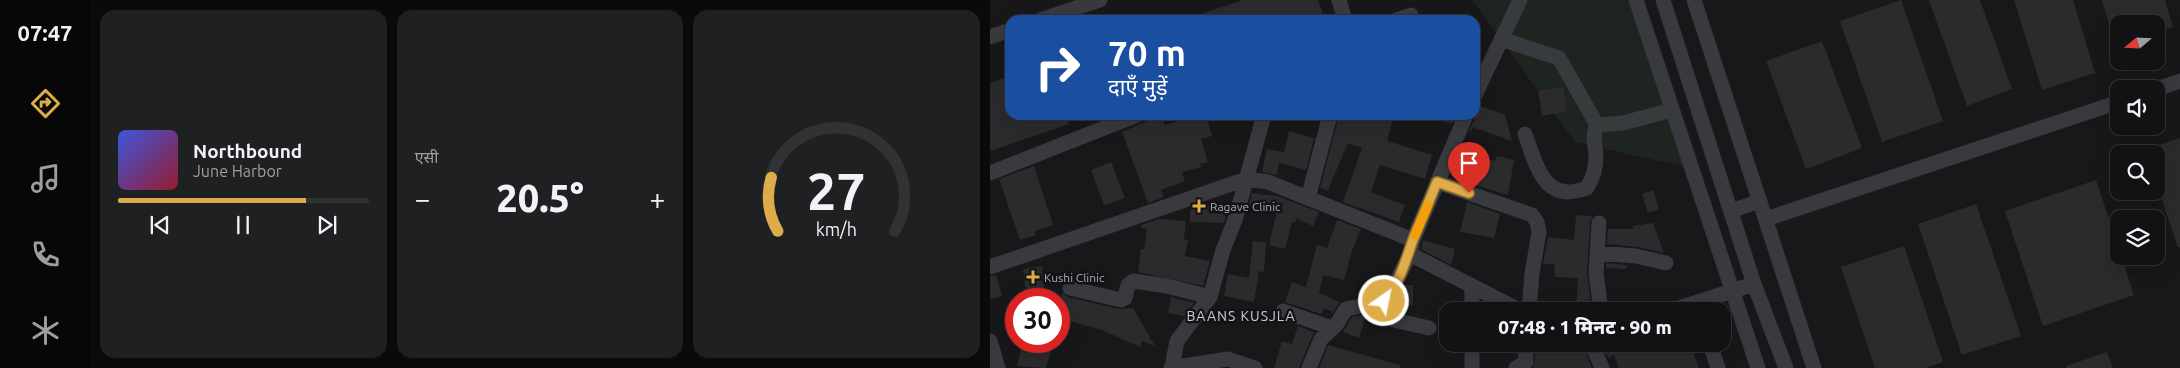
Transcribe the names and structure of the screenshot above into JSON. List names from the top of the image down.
{
  "districts": ["BAANS KUSJLA"],
  "places": {
    "health": ["Ragave Clinic", "Kushi Clinic"]
  },
  "north": "left",
  "page": {
    "tabs": "07:47",
    "tile": "एसी",
    "turn": ["70 m", "दाएँ मुड़ें"],
    "song": ["Northbound", "June Harbor"],
    "heat": ["−", "20.5°", "+"],
    "limit": "30",
    "trip": "07:48 · 1 मिनट · 90 m",
    "gauge": ["27", "km/h"]
  }
}
